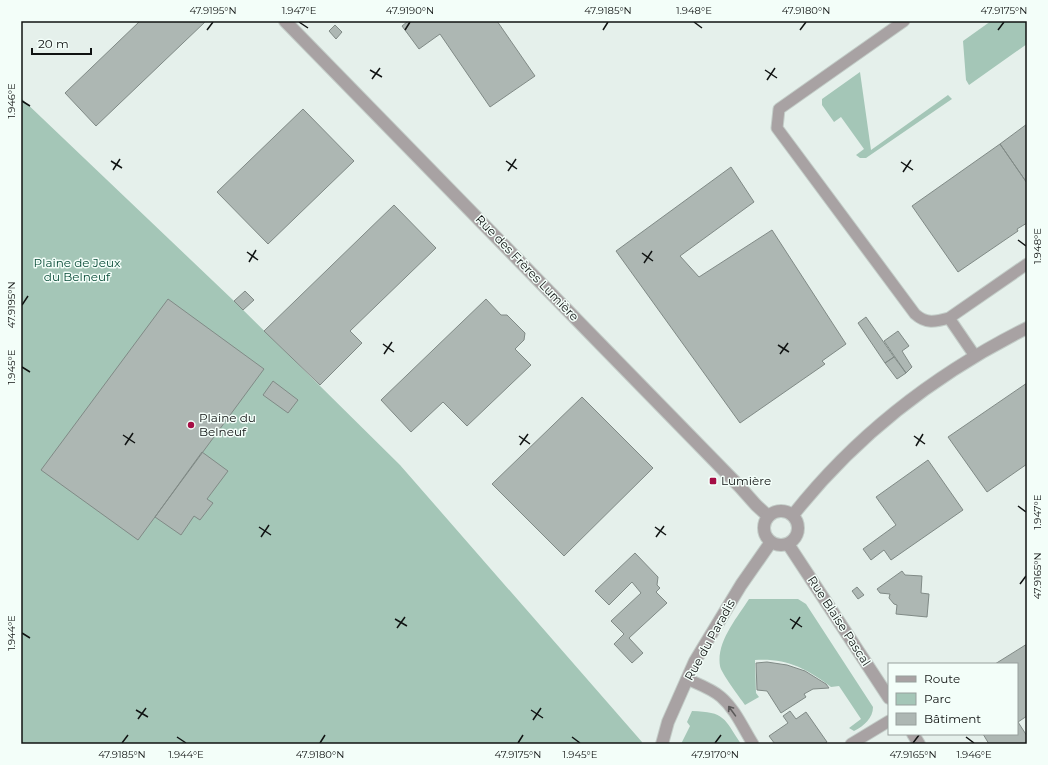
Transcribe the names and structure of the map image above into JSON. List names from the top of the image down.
{
  "streets": {
    "street": ["Rue des Frères Lumière", "Rue Blaise Pascal", "Rue du Paradis"]
  },
  "crossings": [
    ["Rue des Frères Lumière", "Rue Blaise Pascal"],
    ["Rue des Frères Lumière", "Rue du Paradis"],
    ["Rue Blaise Pascal", "Rue du Paradis"]
  ],
  "parks": ["Plaine de Jeux du Belneuf"],
  "places": {
    "other": ["Plaine du Belneuf"],
    "transit": ["Lumière"]
  },
  "legend": ["Route", "Parc", "Bâtiment"],
  "scale_bar": "20 m",
  "coordinates": [
    "47.9195°N",
    "1.947°E",
    "47.9190°N",
    "47.9185°N",
    "1.948°E",
    "47.9180°N",
    "47.9175°N",
    "1.946°E",
    "1.945°E",
    "47.9165°N",
    "1.944°E",
    "47.9170°N"
  ]
}
